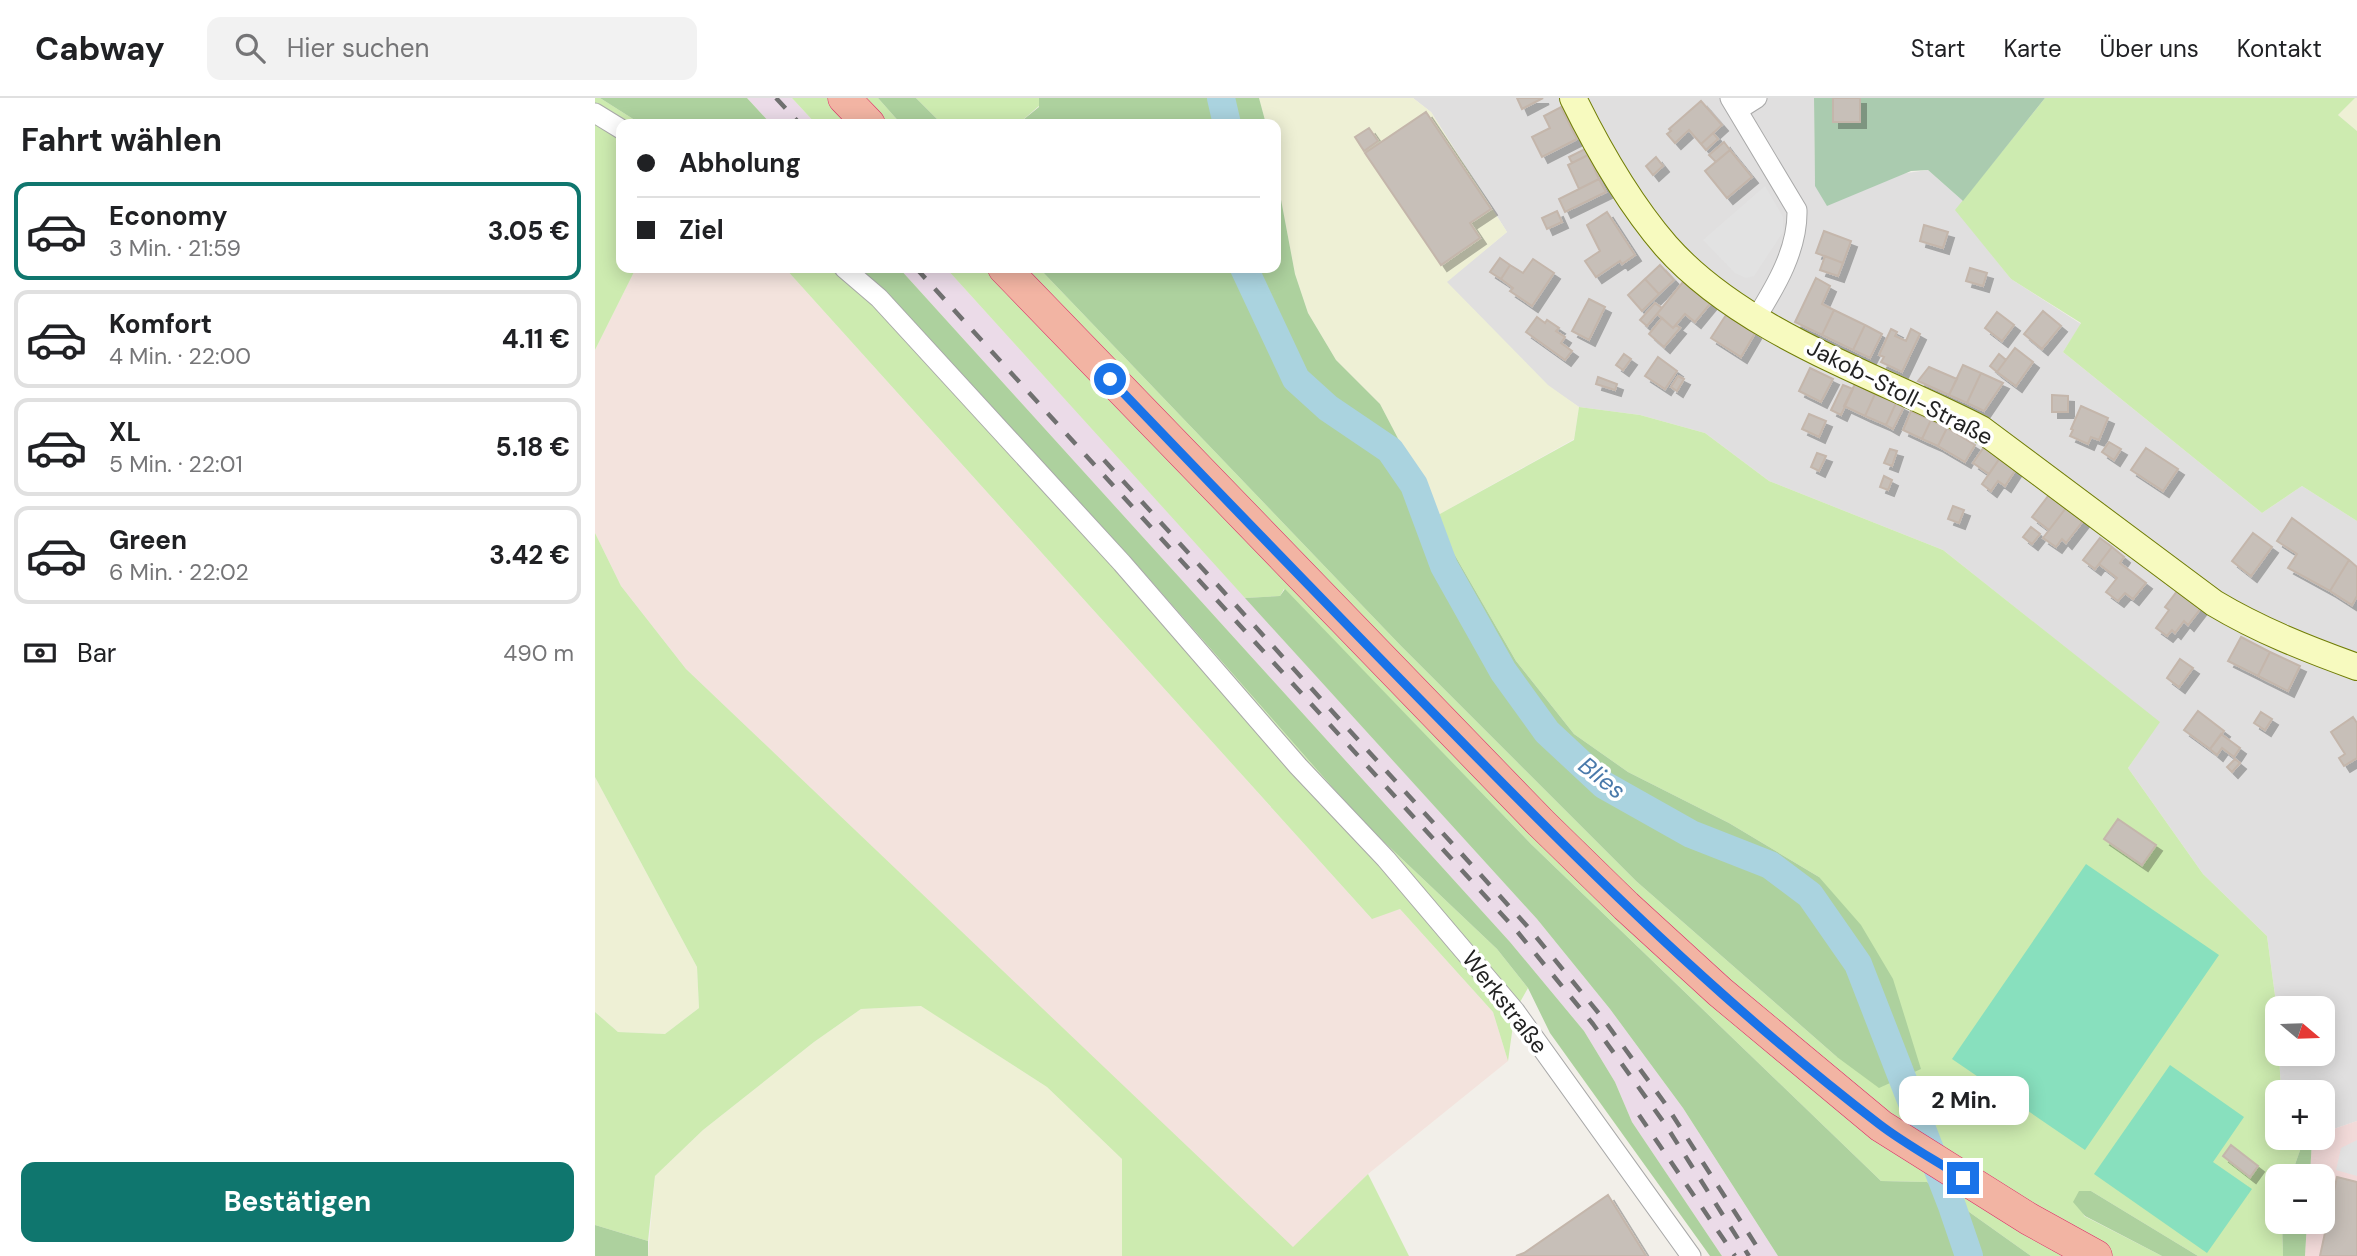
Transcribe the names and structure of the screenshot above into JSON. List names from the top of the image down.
{
  "streets": {
    "main road": ["Jakob-Stoll-Straße"],
    "street": ["Werkstraße"]
  },
  "water": ["Blies"],
  "north": "right",
  "page": {
    "header": "Cabway",
    "search": "Hier suchen",
    "nav": [
      "Start",
      "Karte",
      "Über uns",
      "Kontakt"
    ],
    "heading": "Fahrt wählen",
    "banner": ["Abholung", "Ziel"],
    "list": [
      {
        "name": "Economy",
        "note": "3 Min. · 21:59",
        "value": "3.05 €"
      },
      {
        "name": "Komfort",
        "note": "4 Min. · 22:00",
        "value": "4.11 €"
      },
      {
        "name": "XL",
        "note": "5 Min. · 22:01",
        "value": "5.18 €"
      },
      {
        "name": "Green",
        "note": "6 Min. · 22:02",
        "value": "3.42 €"
      }
    ],
    "pay": ["Bar", "490 m"],
    "map_buttons": ["+", "−"],
    "bubble": "2 Min.",
    "buttons": "Bestätigen"
  }
}
